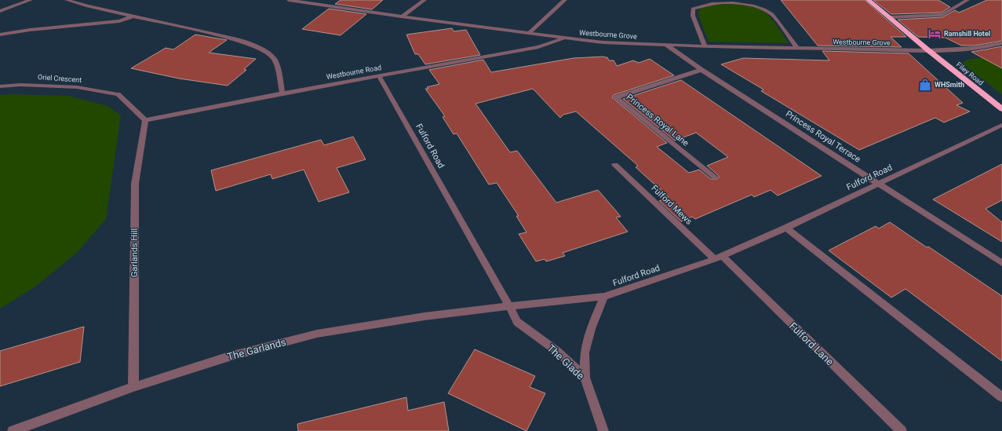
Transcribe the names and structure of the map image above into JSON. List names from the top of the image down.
{
  "streets": {
    "highway": ["Filey Road"],
    "street": [
      "Westbourne Grove",
      "Westbourne Road",
      "Oriel Crescent",
      "Princess Royal Lane",
      "Princess Royal Terrace",
      "Fulford Road",
      "Fulford Mews",
      "Garlands Hill",
      "Fulford Lane",
      "The Garlands",
      "The Glade"
    ]
  },
  "crossings": [
    ["Westbourne Grove", "Westbourne Road"],
    ["Westbourne Grove", "Filey Road"],
    ["Westbourne Grove", "Princess Royal Terrace"],
    ["Westbourne Road", "Oriel Crescent"],
    ["Westbourne Road", "Fulford Road"],
    ["Westbourne Road", "Garlands Hill"],
    ["Oriel Crescent", "Garlands Hill"],
    ["Princess Royal Lane", "Princess Royal Terrace"],
    ["Princess Royal Terrace", "Fulford Road"],
    ["Fulford Road", "Fulford Mews"],
    ["Fulford Road", "Fulford Lane"],
    ["Fulford Road", "The Garlands"],
    ["Fulford Road", "The Glade"],
    ["Fulford Mews", "Fulford Lane"],
    ["Garlands Hill", "The Garlands"],
    ["The Garlands", "The Glade"]
  ],
  "places": {
    "hotel": ["Ramshill Hotel"],
    "shop": ["WHSmith"]
  }
}
